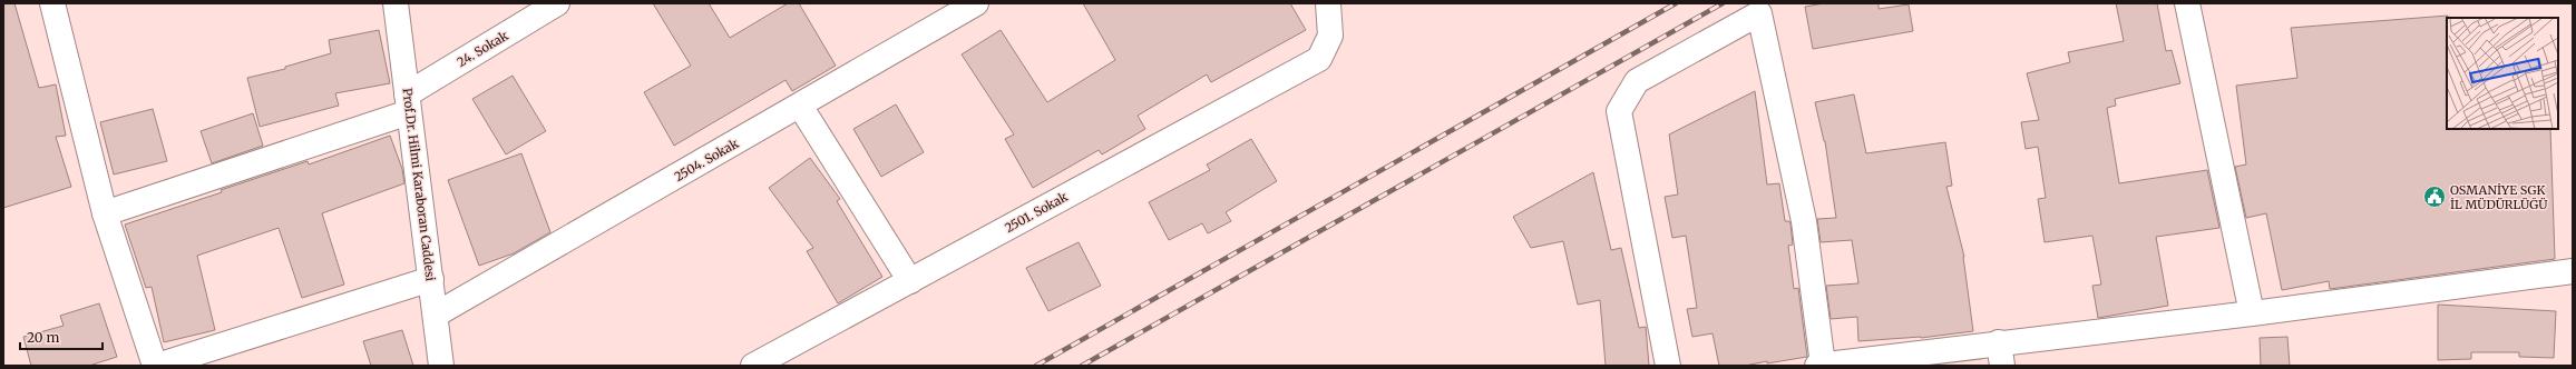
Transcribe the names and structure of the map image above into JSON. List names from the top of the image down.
{
  "streets": {
    "street": [
      "24. Sokak",
      "2504. Sokak",
      "Prof.Dr. Hilmi Karaboran Caddesi",
      "2501. Sokak"
    ]
  },
  "crossings": [
    ["24. Sokak", "Prof.Dr. Hilmi Karaboran Caddesi"],
    ["2504. Sokak", "Prof.Dr. Hilmi Karaboran Caddesi"]
  ],
  "places": {
    "public building": ["OSMANİYE SGK İL MÜDÜRLÜĞÜ"]
  },
  "scale_bar": "20 m"
}
